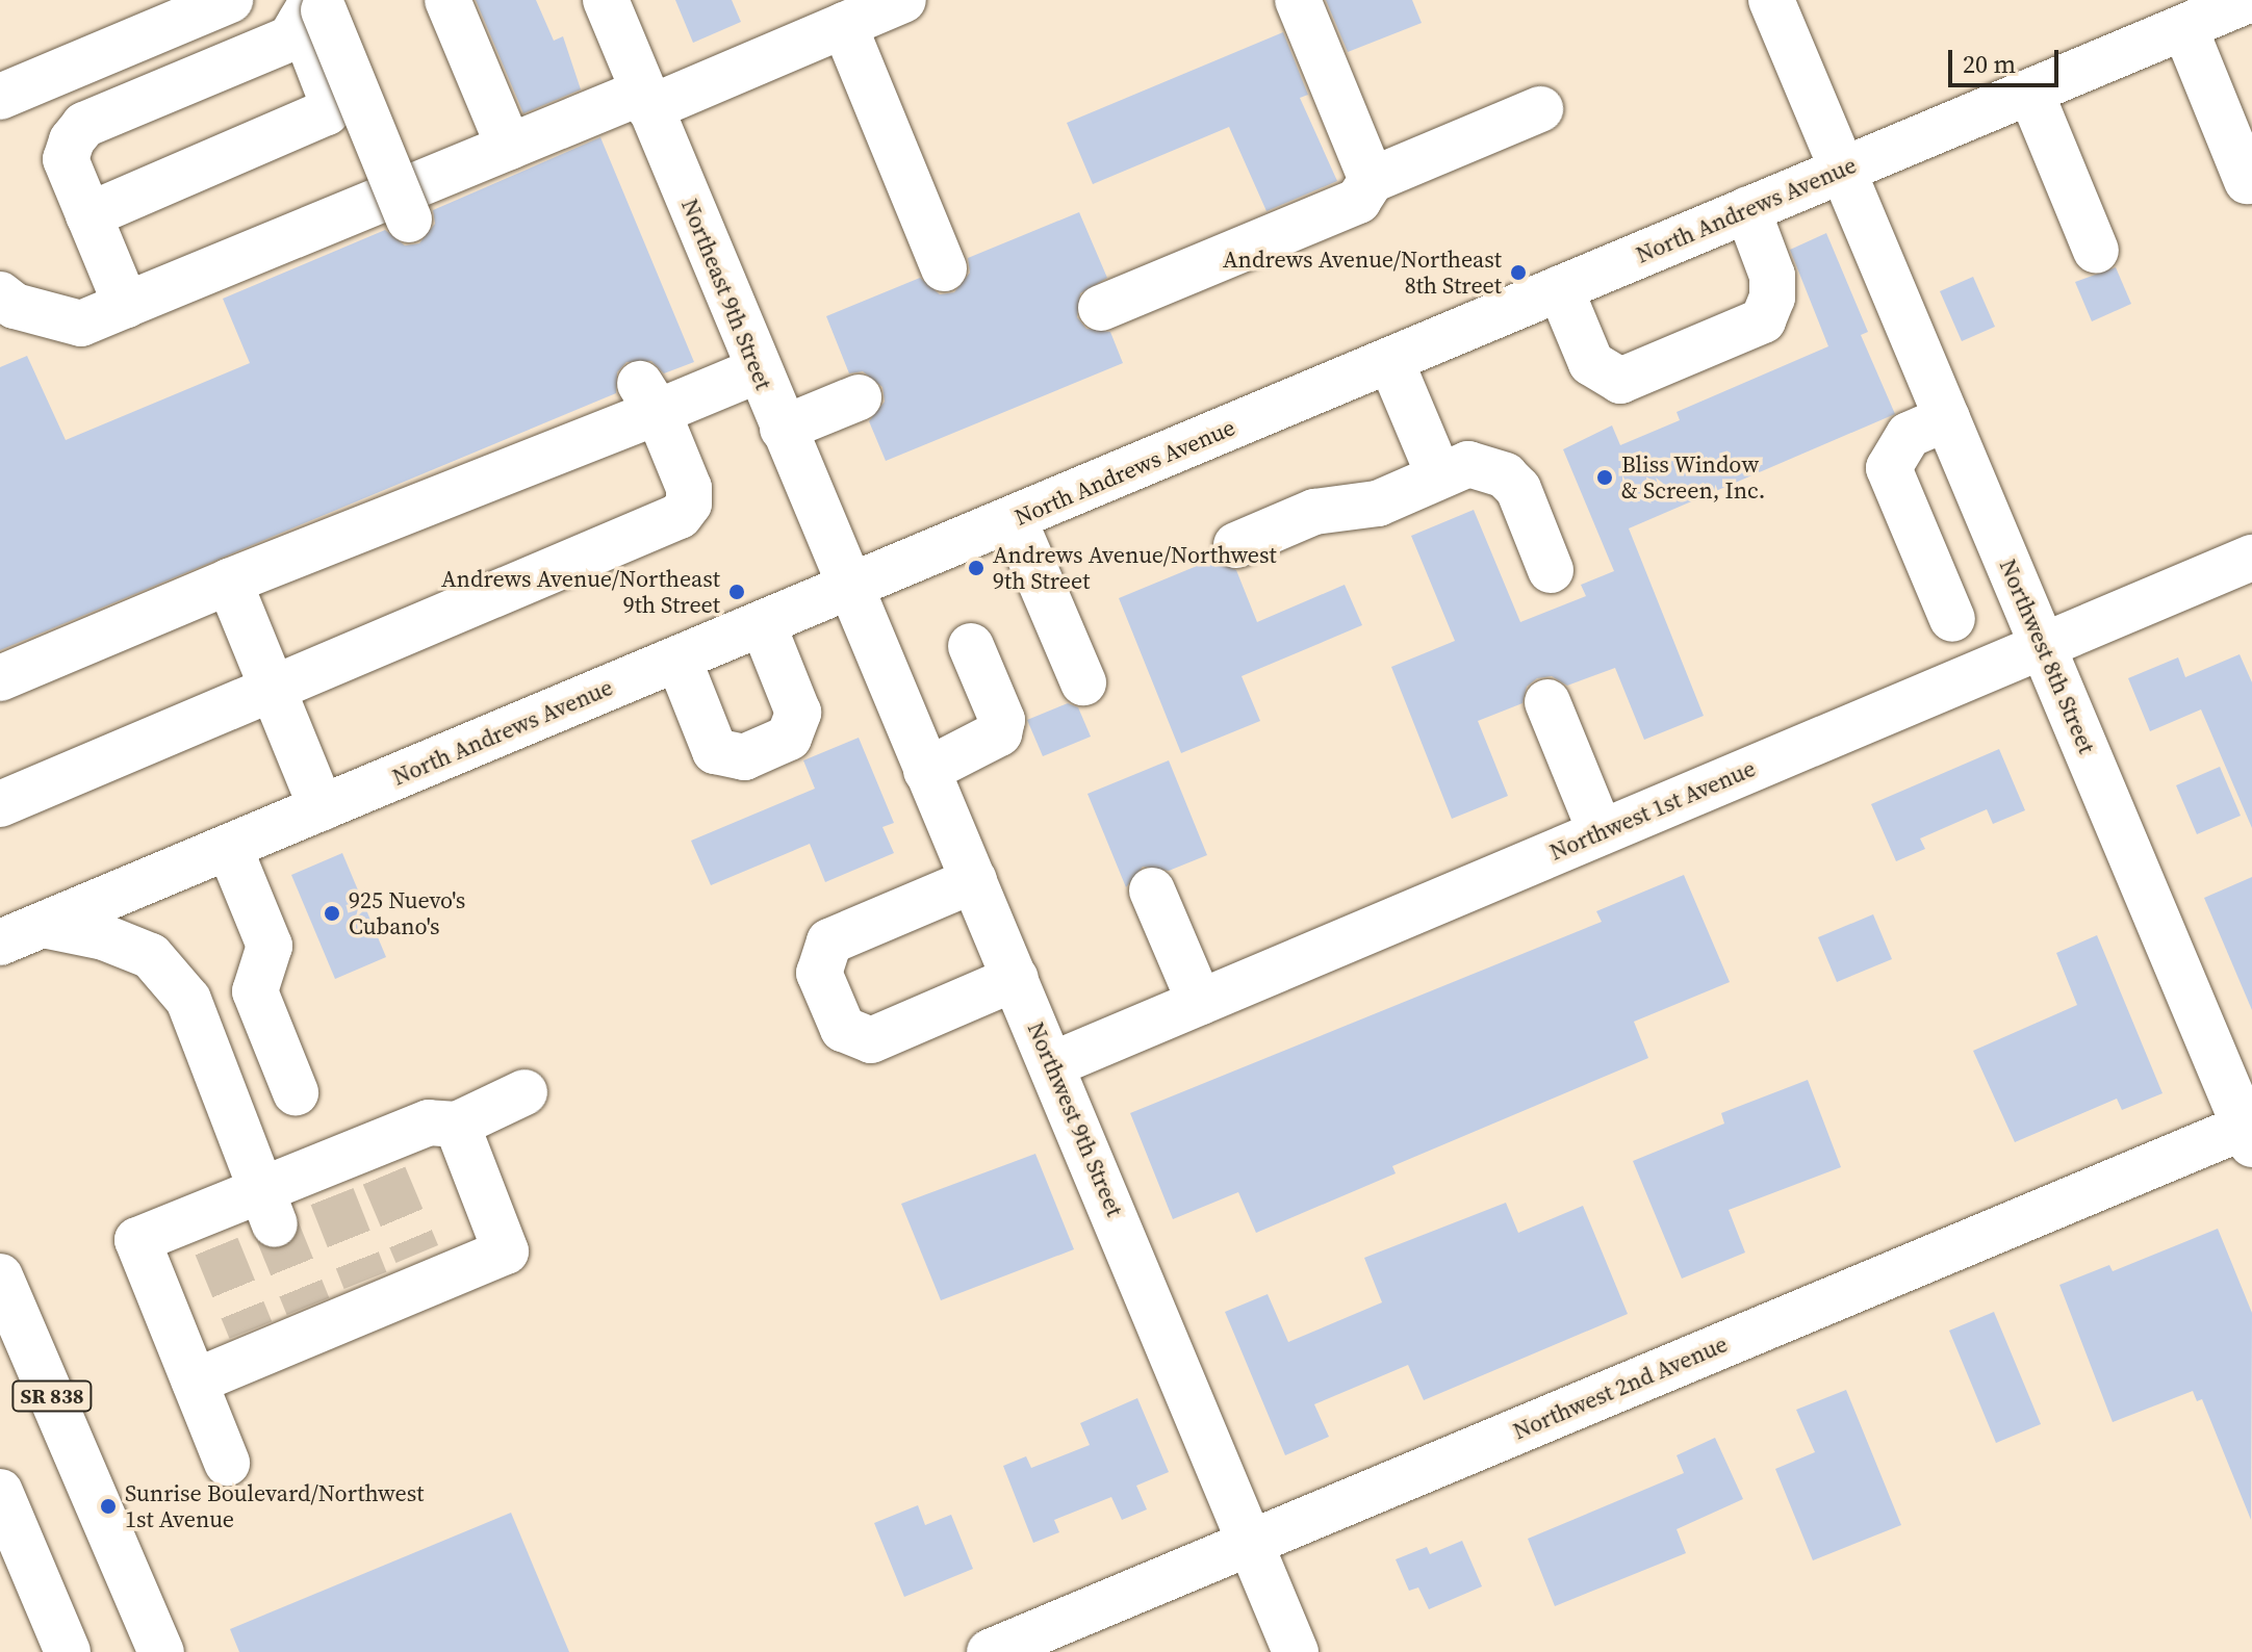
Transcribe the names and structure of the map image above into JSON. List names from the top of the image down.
{
  "streets": {
    "street": [
      "North Andrews Avenue",
      "Northeast 9th Street",
      "Northwest 8th Street",
      "Northwest 1st Avenue",
      "Northwest 9th Street",
      "Northwest 2nd Avenue",
      "SR 838"
    ]
  },
  "crossings": [
    ["North Andrews Avenue", "Northeast 9th Street"],
    ["North Andrews Avenue", "Northwest 8th Street"],
    ["North Andrews Avenue", "Northwest 9th Street"],
    ["Northeast 9th Street", "Northwest 9th Street"],
    ["Northwest 8th Street", "Northwest 1st Avenue"],
    ["Northwest 8th Street", "Northwest 2nd Avenue"],
    ["Northwest 1st Avenue", "Northwest 9th Street"],
    ["Northwest 9th Street", "Northwest 2nd Avenue"]
  ],
  "places": [
    "Andrews Avenue/Northeast 8th Street",
    "Bliss Window & Screen, Inc.",
    "Andrews Avenue/Northwest 9th Street",
    "Andrews Avenue/Northeast 9th Street",
    "925 Nuevo's Cubano's",
    "Sunrise Boulevard/Northwest 1st Avenue"
  ],
  "scale_bar": "20 m"
}
